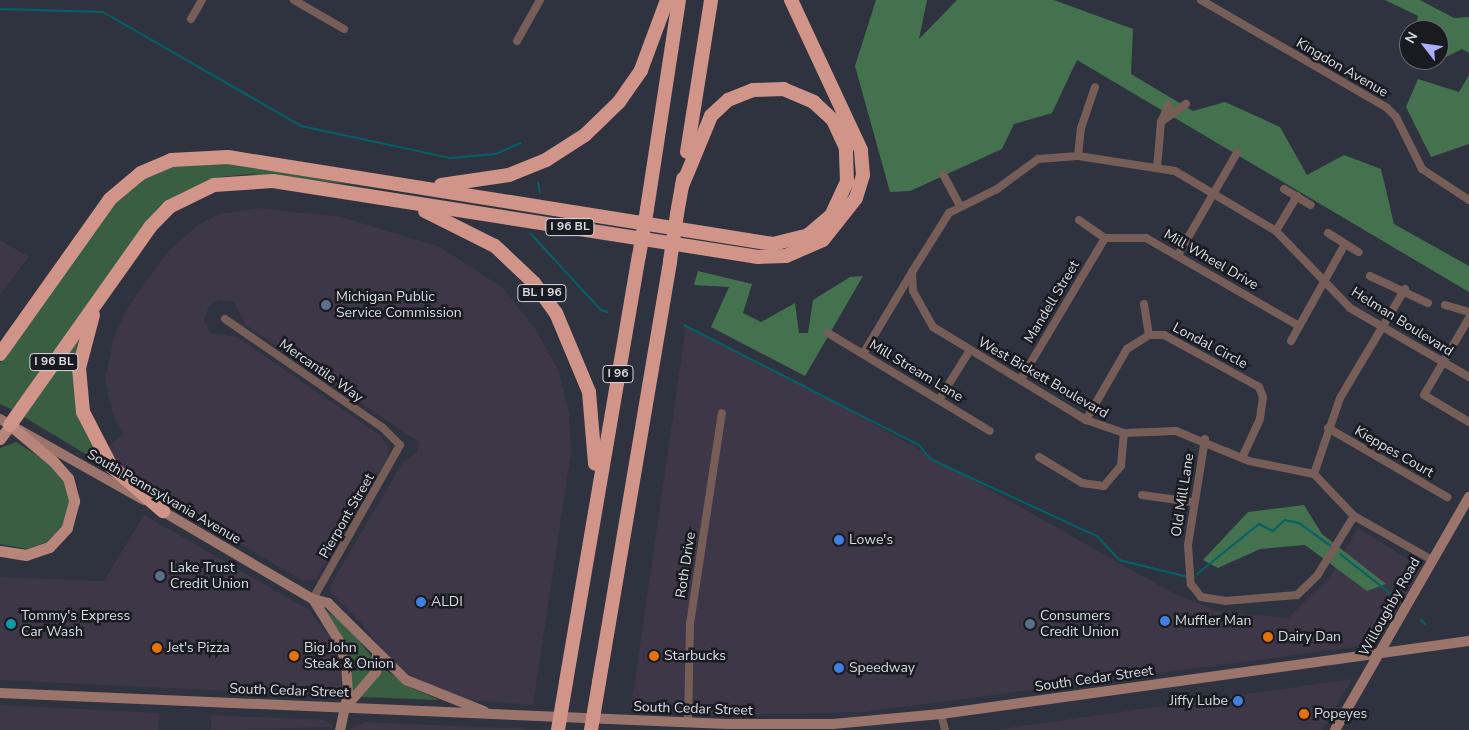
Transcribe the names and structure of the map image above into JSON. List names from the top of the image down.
{
  "streets": {
    "highway": ["I 96 BL", "BL I 96", "I 96"],
    "main road": ["South Pennsylvania Avenue", "Willoughby Road", "South Cedar Street"],
    "street": [
      "Kingdon Avenue",
      "Mill Wheel Drive",
      "Mandell Street",
      "Helman Boulevard",
      "Londal Circle",
      "Mercantile Way",
      "Mill Stream Lane",
      "West Bickett Boulevard",
      "Kieppes Court",
      "Old Mill Lane",
      "Pierpont Street",
      "Roth Drive"
    ]
  },
  "crossings": [
    ["I 96 BL", "BL I 96"],
    ["I 96 BL", "I 96"],
    ["I 96 BL", "South Pennsylvania Avenue"],
    ["Mill Wheel Drive", "Mandell Street"],
    ["BL I 96", "I 96"],
    ["Mandell Street", "West Bickett Boulevard"],
    ["Londal Circle", "West Bickett Boulevard"],
    ["Mercantile Way", "Pierpont Street"],
    ["West Bickett Boulevard", "Old Mill Lane"],
    ["South Pennsylvania Avenue", "Pierpont Street"],
    ["South Pennsylvania Avenue", "South Cedar Street"],
    ["Roth Drive", "South Cedar Street"],
    ["Willoughby Road", "South Cedar Street"]
  ],
  "places": [
    "Michigan Public Service Commission",
    "Lowe's",
    "Lake Trust Credit Union",
    "ALDI",
    "Muffler Man",
    "Tommy's Express Car Wash",
    "Consumers Credit Union",
    "Dairy Dan",
    "Jet's Pizza",
    "Big John Steak & Onion",
    "Starbucks",
    "Speedway",
    "Jiffy Lube",
    "Popeyes"
  ],
  "north": "top left"
}
